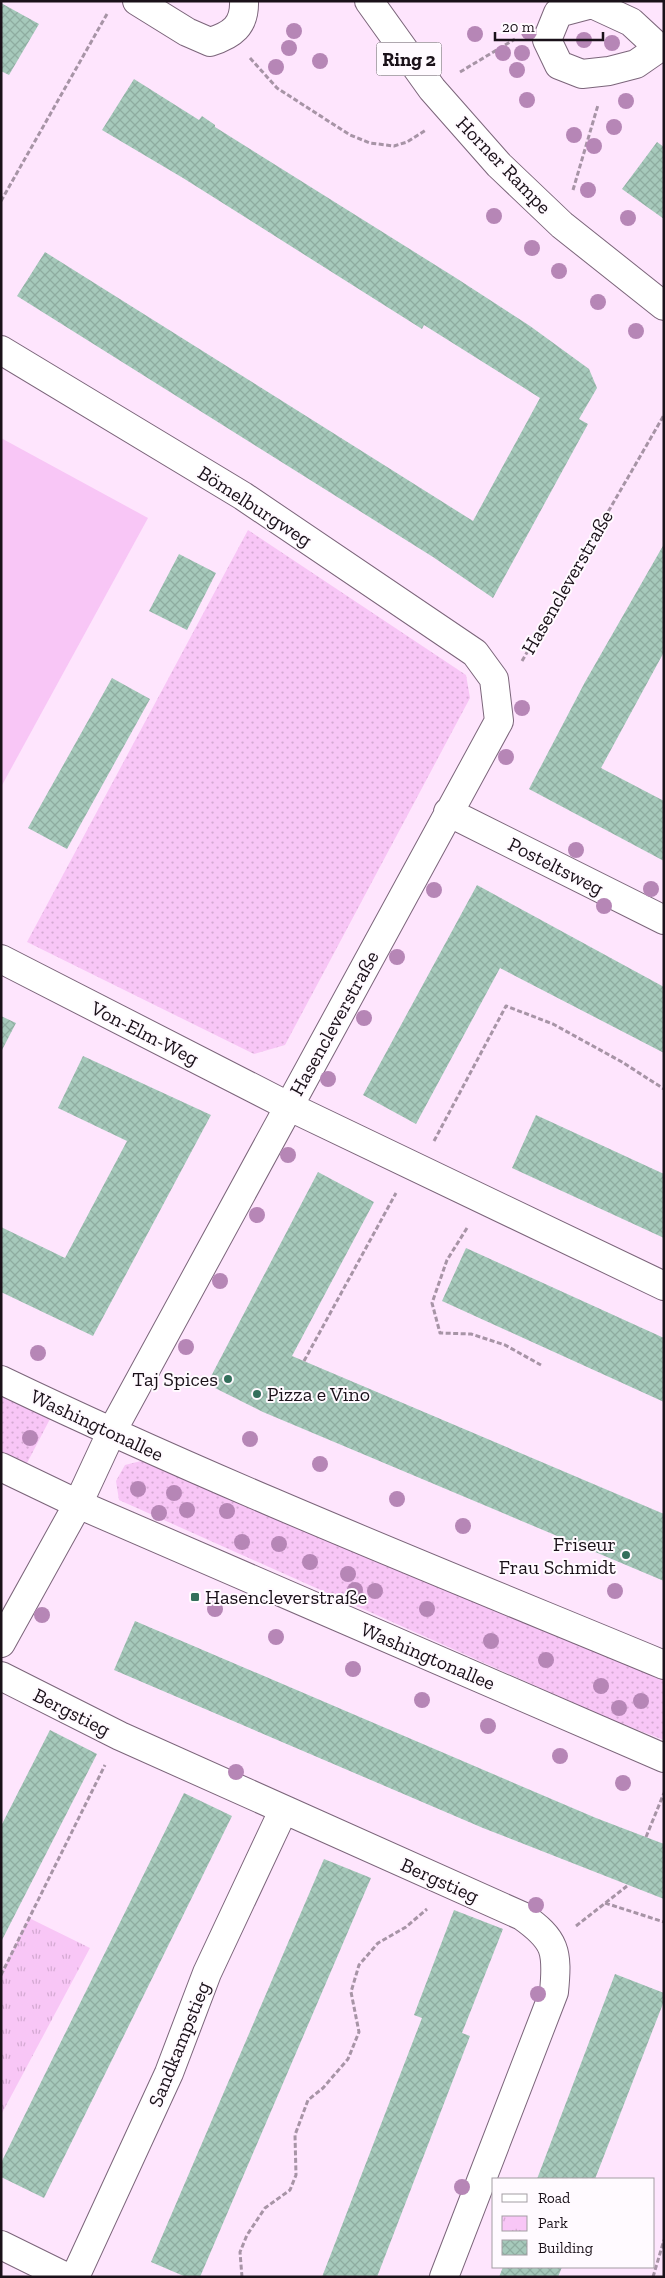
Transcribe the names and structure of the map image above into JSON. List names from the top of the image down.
{
  "streets": {
    "street": [
      "Ring 2",
      "Horner Rampe",
      "Bömelburgweg",
      "Hasencleverstraße",
      "Posteltsweg",
      "Von-Elm-Weg",
      "Washingtonallee",
      "Bergstieg",
      "Sandkampstieg"
    ]
  },
  "crossings": [
    ["Bömelburgweg", "Hasencleverstraße"],
    ["Hasencleverstraße", "Posteltsweg"],
    ["Hasencleverstraße", "Von-Elm-Weg"],
    ["Hasencleverstraße", "Washingtonallee"],
    ["Bergstieg", "Sandkampstieg"]
  ],
  "places": {
    "other": ["Taj Spices", "Pizza e Vino", "Friseur Frau Schmidt"],
    "transit": ["Hasencleverstraße"]
  },
  "legend": ["Road", "Park", "Building"],
  "scale_bar": "20 m"
}
